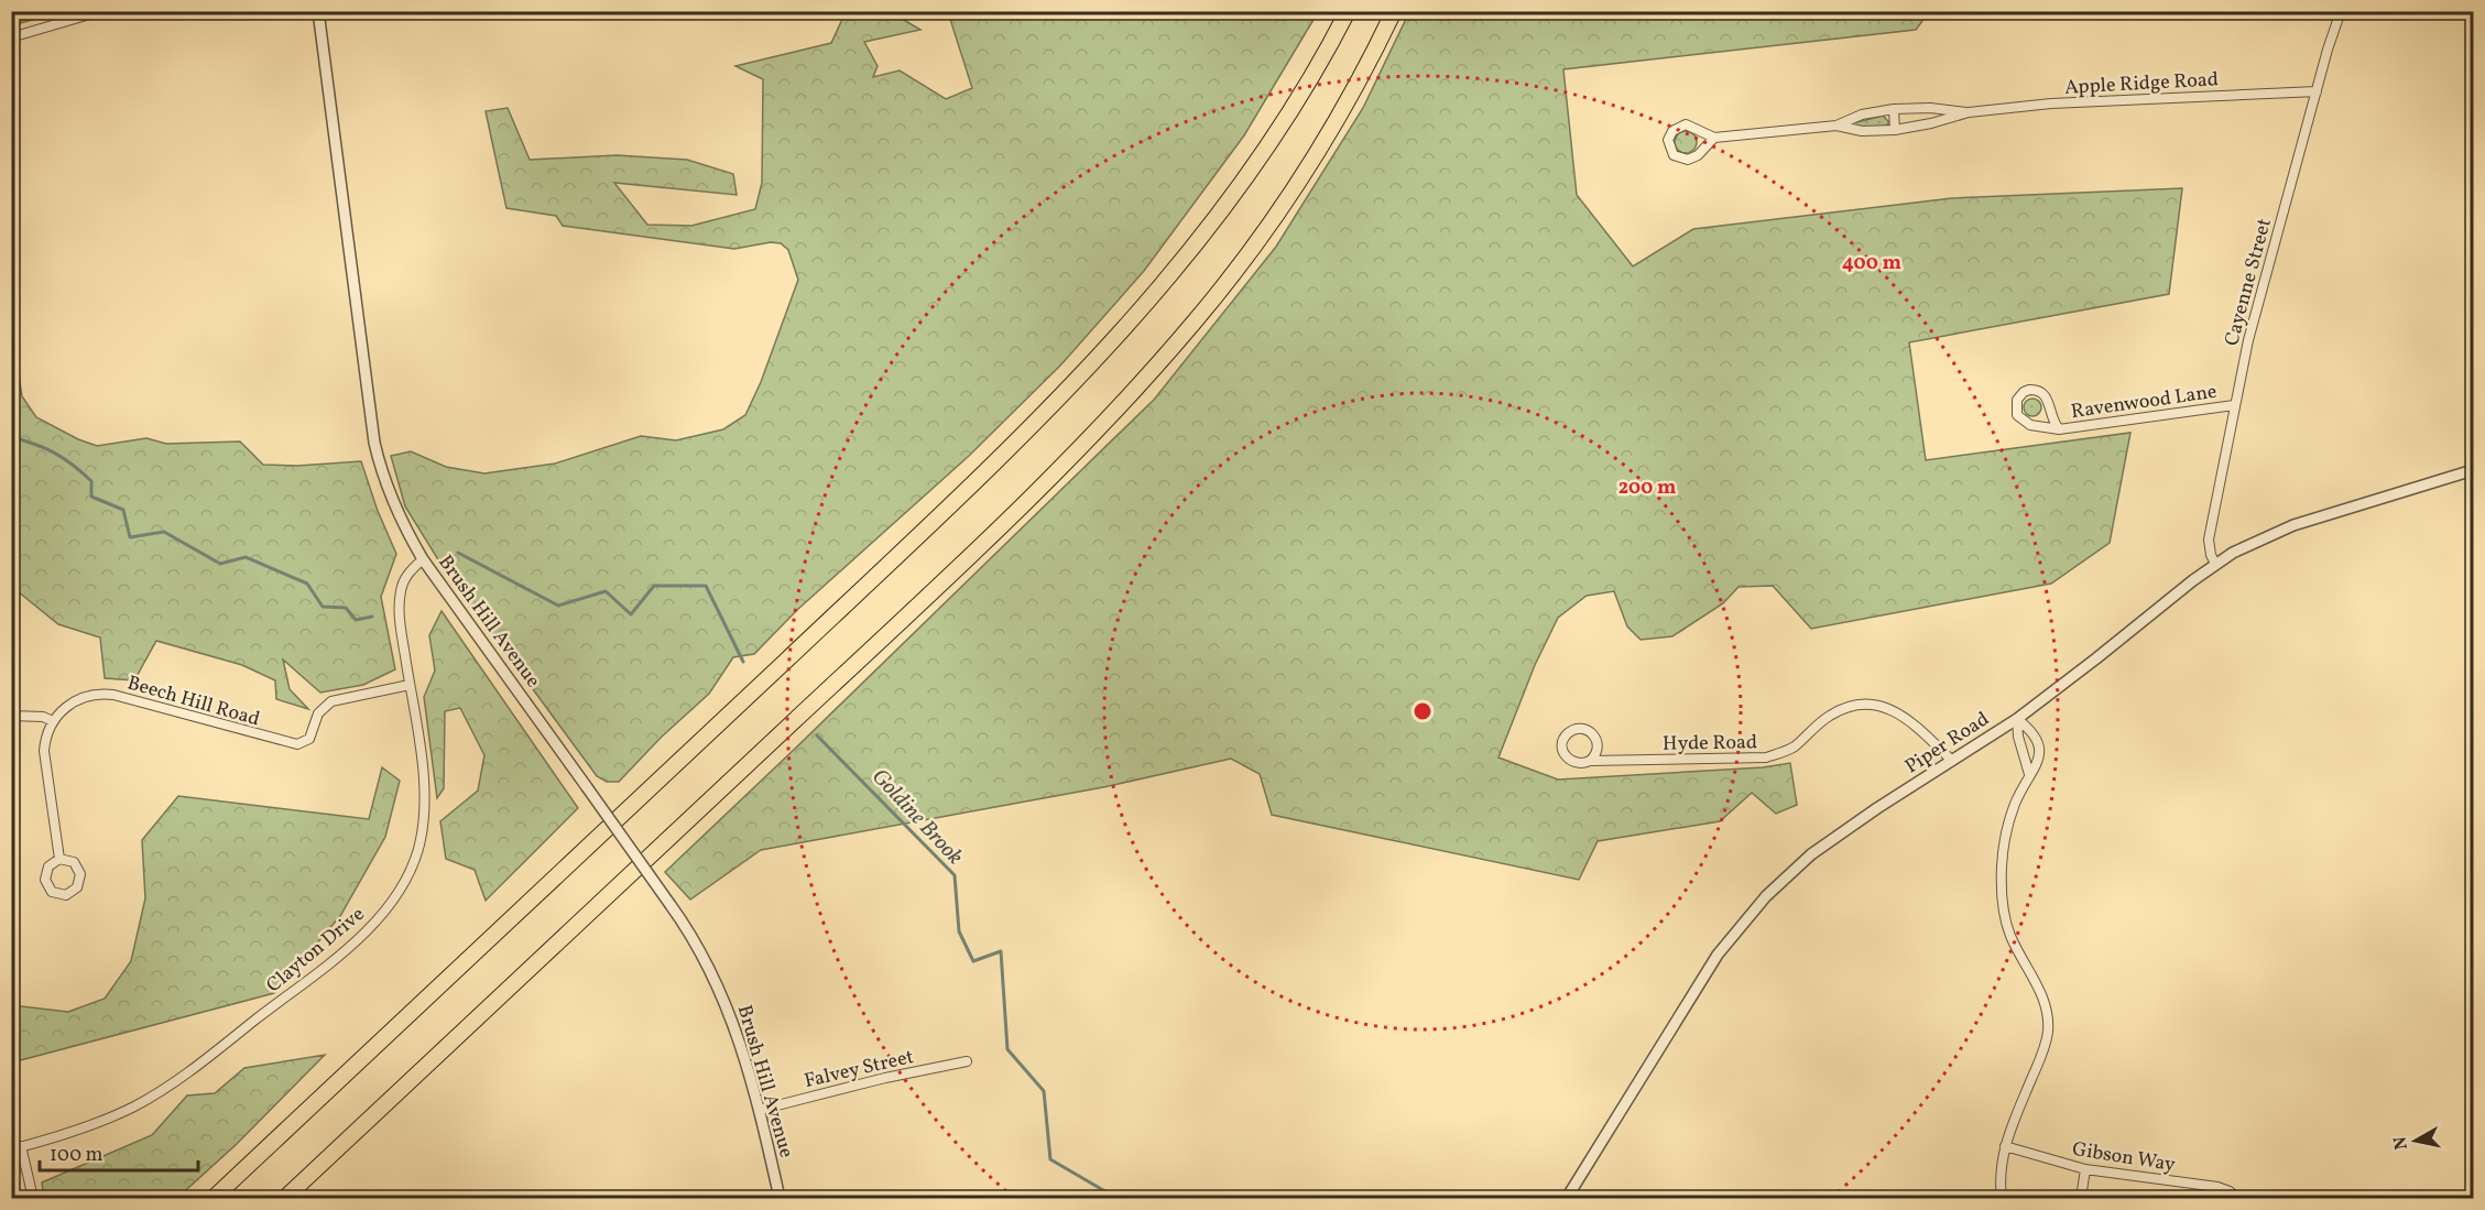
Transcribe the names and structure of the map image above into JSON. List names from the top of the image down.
{
  "streets": {
    "street": [
      "Apple Ridge Road",
      "Cayenne Street",
      "Ravenwood Lane",
      "Brush Hill Avenue",
      "Beech Hill Road",
      "Hyde Road",
      "Piper Road",
      "Clayton Drive",
      "Falvey Street",
      "Gibson Way"
    ]
  },
  "crossings": [
    ["Apple Ridge Road", "Cayenne Street"],
    ["Cayenne Street", "Ravenwood Lane"],
    ["Cayenne Street", "Piper Road"],
    ["Brush Hill Avenue", "Clayton Drive"],
    ["Brush Hill Avenue", "Falvey Street"],
    ["Beech Hill Road", "Clayton Drive"],
    ["Hyde Road", "Piper Road"]
  ],
  "water": ["Goldine Brook"],
  "scale_bar": "100 m",
  "north": "left",
  "rings": ["400 m", "200 m"]
}
